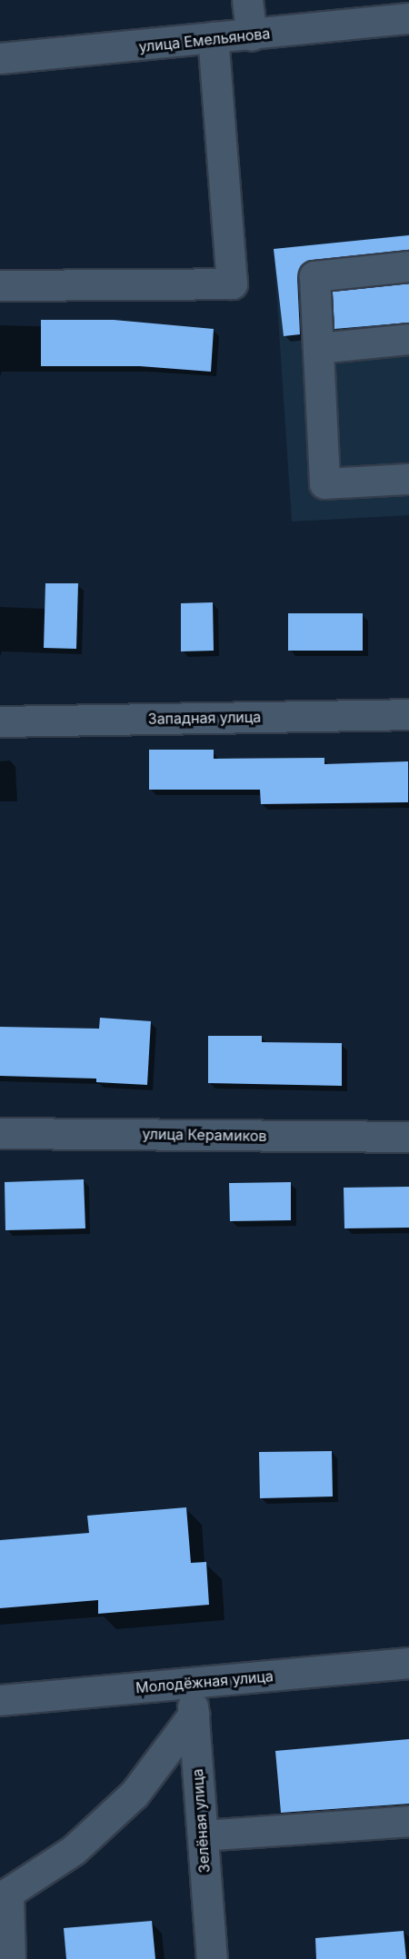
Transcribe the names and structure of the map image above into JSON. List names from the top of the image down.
{
  "streets": {
    "street": [
      "улица Емельянова",
      "Западная улица",
      "улица Керамиков",
      "Молодёжная улица",
      "Зелёная улица"
    ]
  },
  "crossings": [
    ["Молодёжная улица", "Зелёная улица"]
  ]
}
